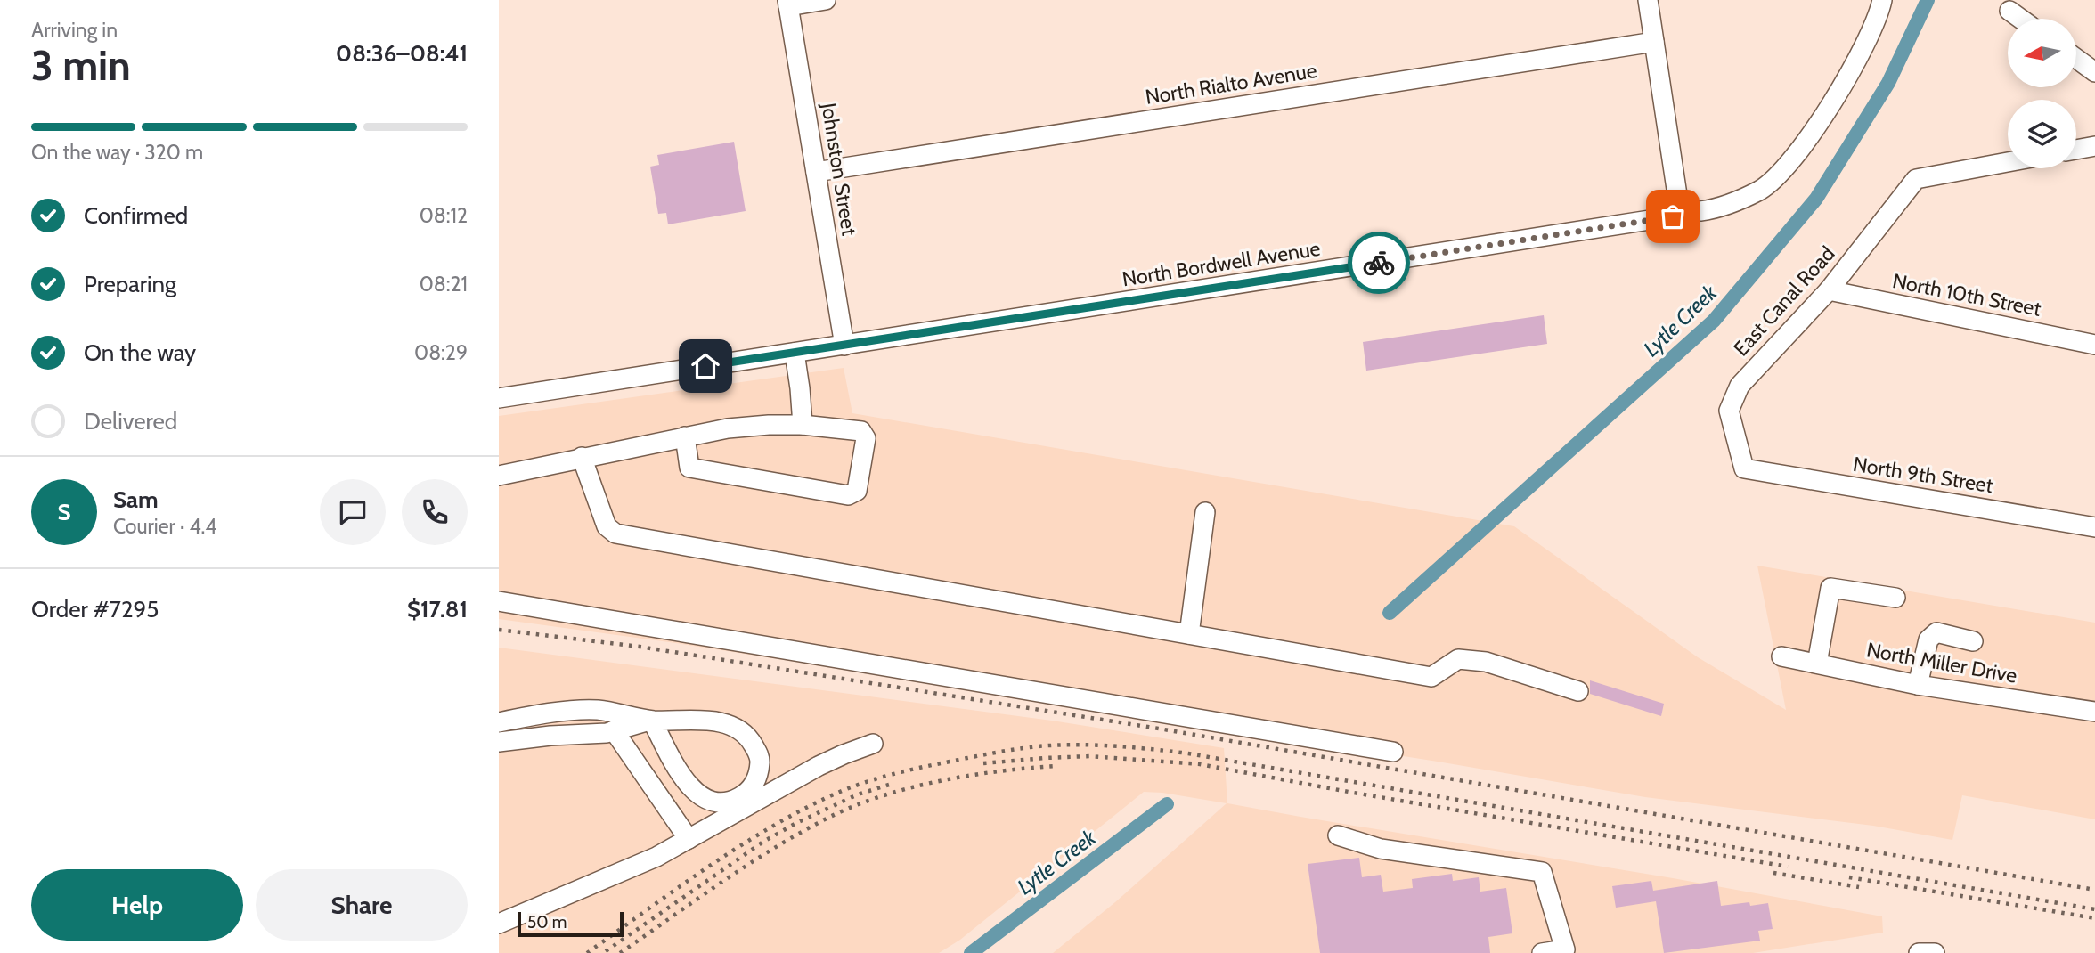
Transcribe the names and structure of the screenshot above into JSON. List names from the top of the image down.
{
  "streets": {
    "street": [
      "North Rialto Avenue",
      "Johnston Street",
      "North Bordwell Avenue",
      "North 10th Street",
      "East Canal Road",
      "North 9th Street",
      "North Miller Drive"
    ]
  },
  "crossings": [
    ["North Rialto Avenue", "Johnston Street"],
    ["Johnston Street", "North Bordwell Avenue"],
    ["North 10th Street", "East Canal Road"],
    ["East Canal Road", "North 9th Street"]
  ],
  "water": ["Lytle Creek"],
  "scale_bar": "50 m",
  "north": "left",
  "page": {
    "heading": ["3 min", "Arriving in", "08:36–08:41"],
    "panel": [
      "Sam",
      "Courier · 4.4",
      "Order #7295",
      "$17.81"
    ],
    "bar": "On the way · 320 m",
    "list": [
      ["Confirmed", "08:12"],
      ["Preparing", "08:21"],
      ["On the way", "08:29"],
      "Delivered"
    ],
    "round": "S",
    "buttons": ["Help", "Share"],
    "scale": "50 m"
  }
}
